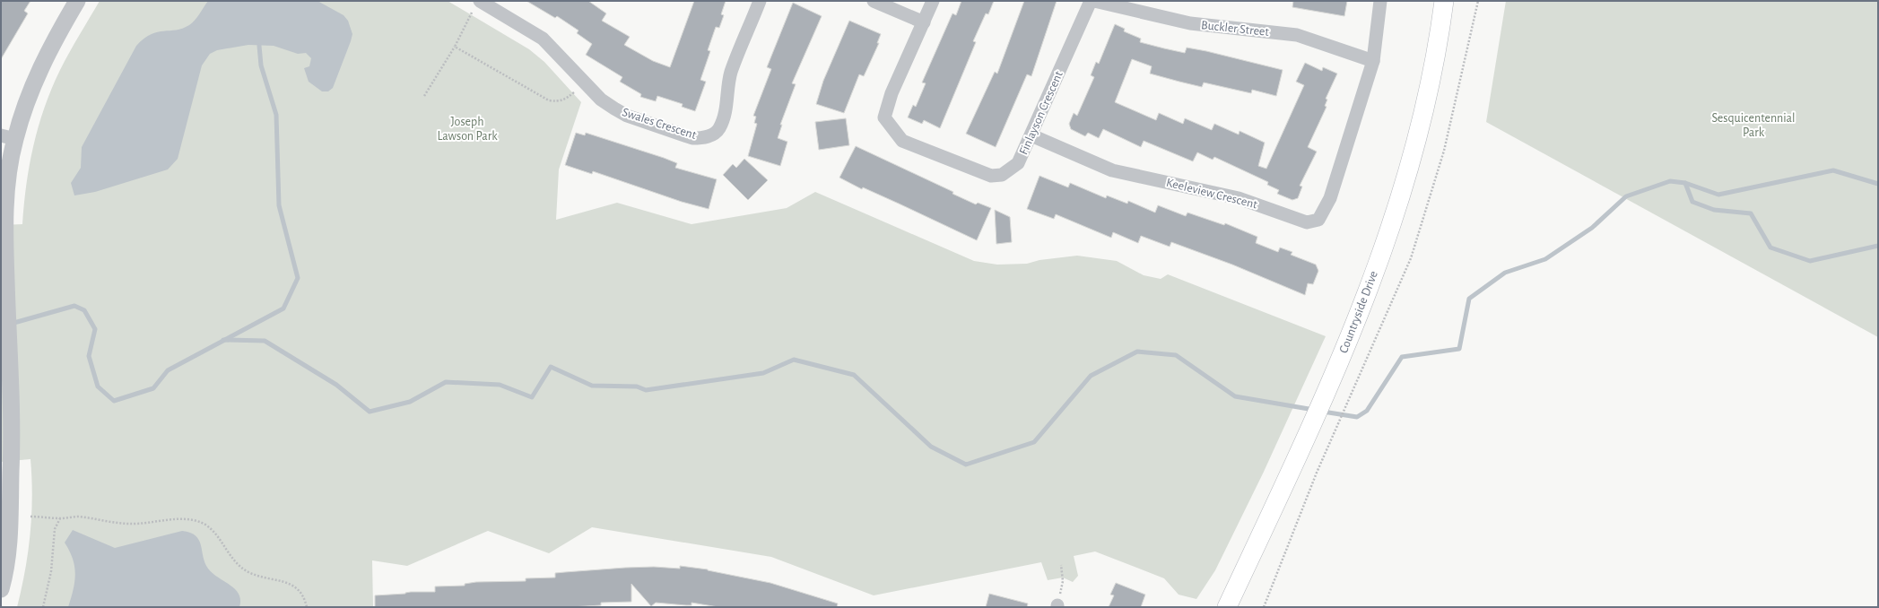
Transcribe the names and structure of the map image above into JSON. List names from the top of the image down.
{
  "streets": {
    "main road": ["Countryside Drive"],
    "street": [
      "Buckler Street",
      "Finlayson Crescent",
      "Swales Crescent",
      "Keeleview Crescent"
    ]
  },
  "crossings": [
    ["Buckler Street", "Keeleview Crescent"],
    ["Finlayson Crescent", "Keeleview Crescent"]
  ],
  "parks": ["Sesquicentennial Park", "Joseph Lawson Park"]
}
